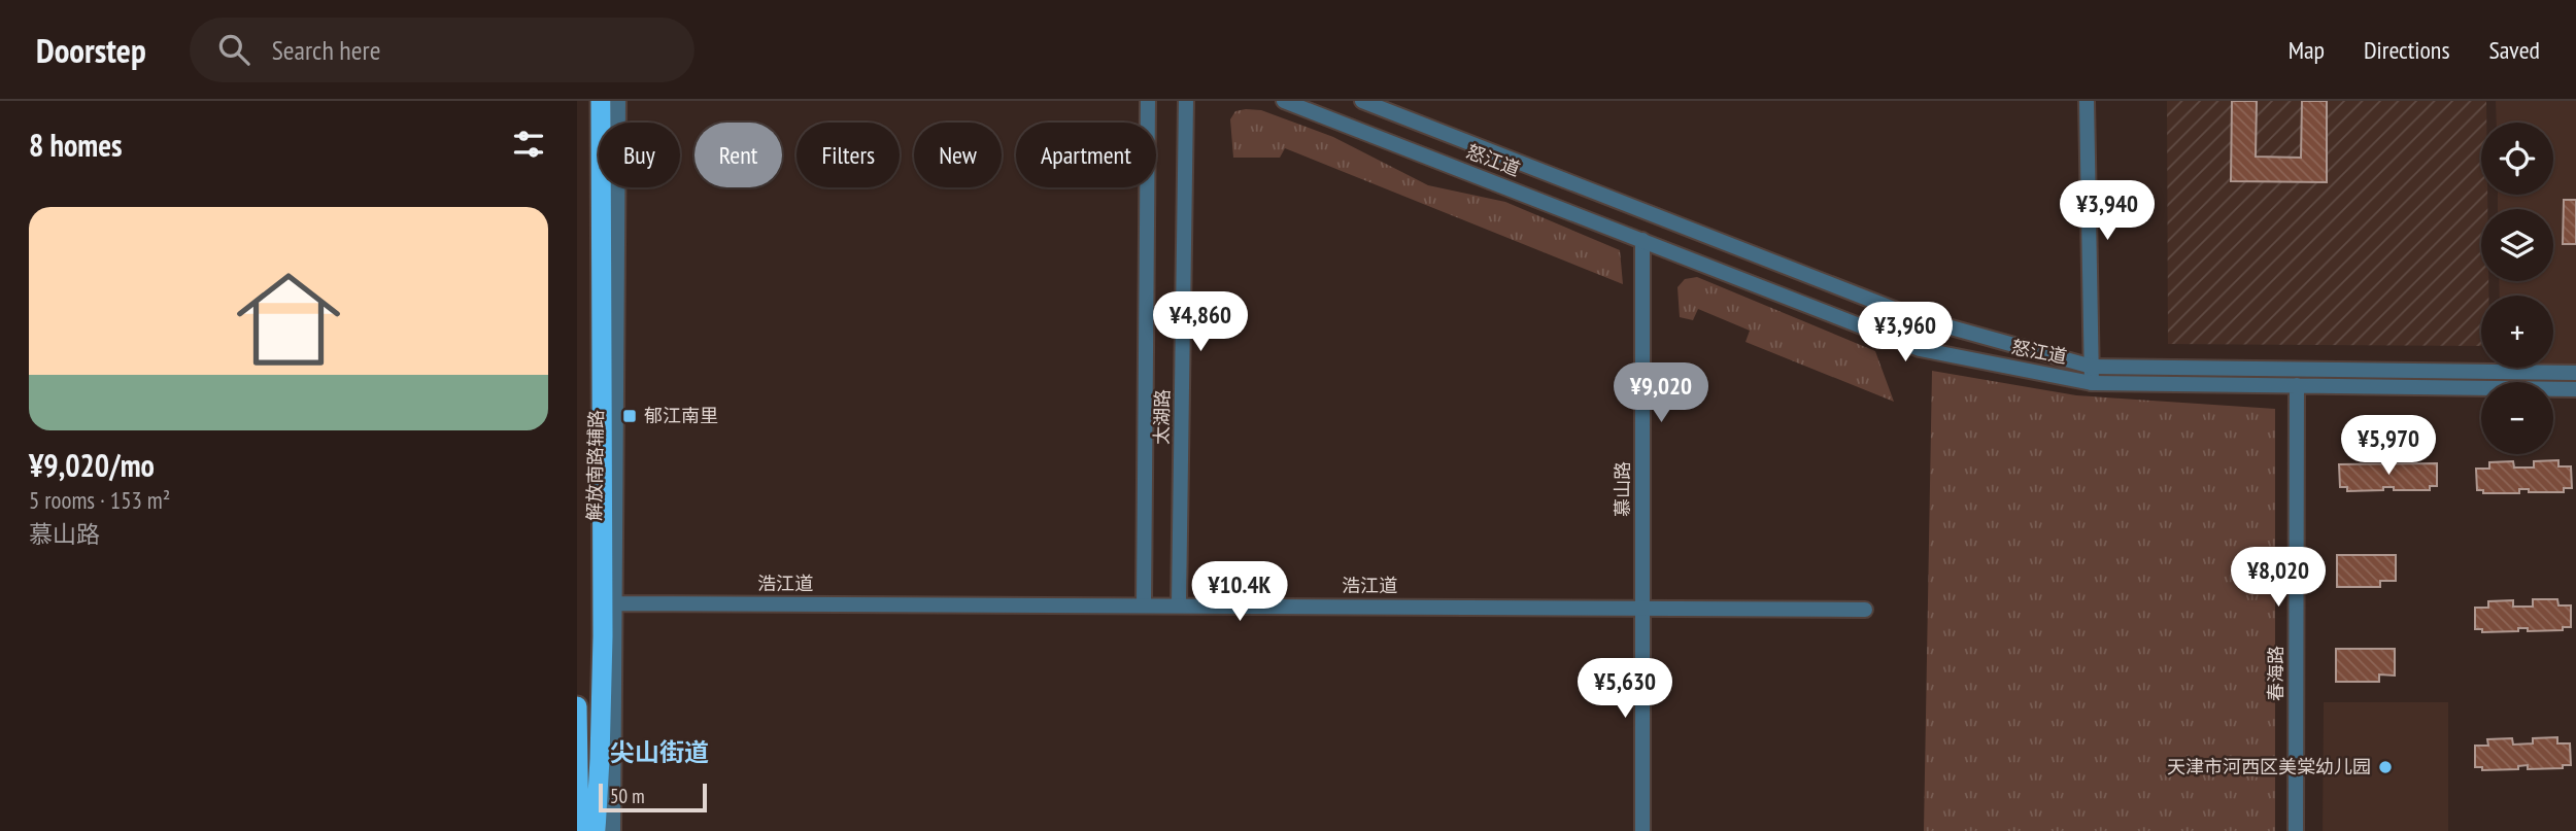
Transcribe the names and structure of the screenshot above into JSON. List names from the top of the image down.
{
  "streets": {
    "street": [
      "怒江道",
      "太湖路",
      "解放南路辅路",
      "慕山路",
      "浩江道",
      "春海路"
    ]
  },
  "crossings": [
    ["怒江道", "慕山路"],
    ["怒江道", "春海路"],
    ["太湖路", "浩江道"],
    ["解放南路辅路", "浩江道"],
    ["慕山路", "浩江道"]
  ],
  "districts": ["尖山街道"],
  "places": {
    "transit": ["郁江南里"],
    "other": ["天津市河西区美棠幼儿园"]
  },
  "scale_bar": "50 m",
  "page": {
    "header": "Doorstep",
    "search": "Search here",
    "nav": ["Map", "Directions", "Saved"],
    "heading": "8 homes",
    "map_buttons": ["+", "−"],
    "chip": [
      "Buy",
      "Rent",
      "Filters",
      "New",
      "Apartment"
    ],
    "price": [
      "¥3,940",
      "¥4,860",
      "¥3,960",
      "¥9,020",
      "¥5,970",
      "¥8,020",
      "¥10.4K",
      "¥5,630"
    ],
    "list": [
      {
        "name": "¥9,020/mo",
        "note": "5 rooms · 153 m² · 慕山路"
      }
    ],
    "scale": "50 m"
  }
}
